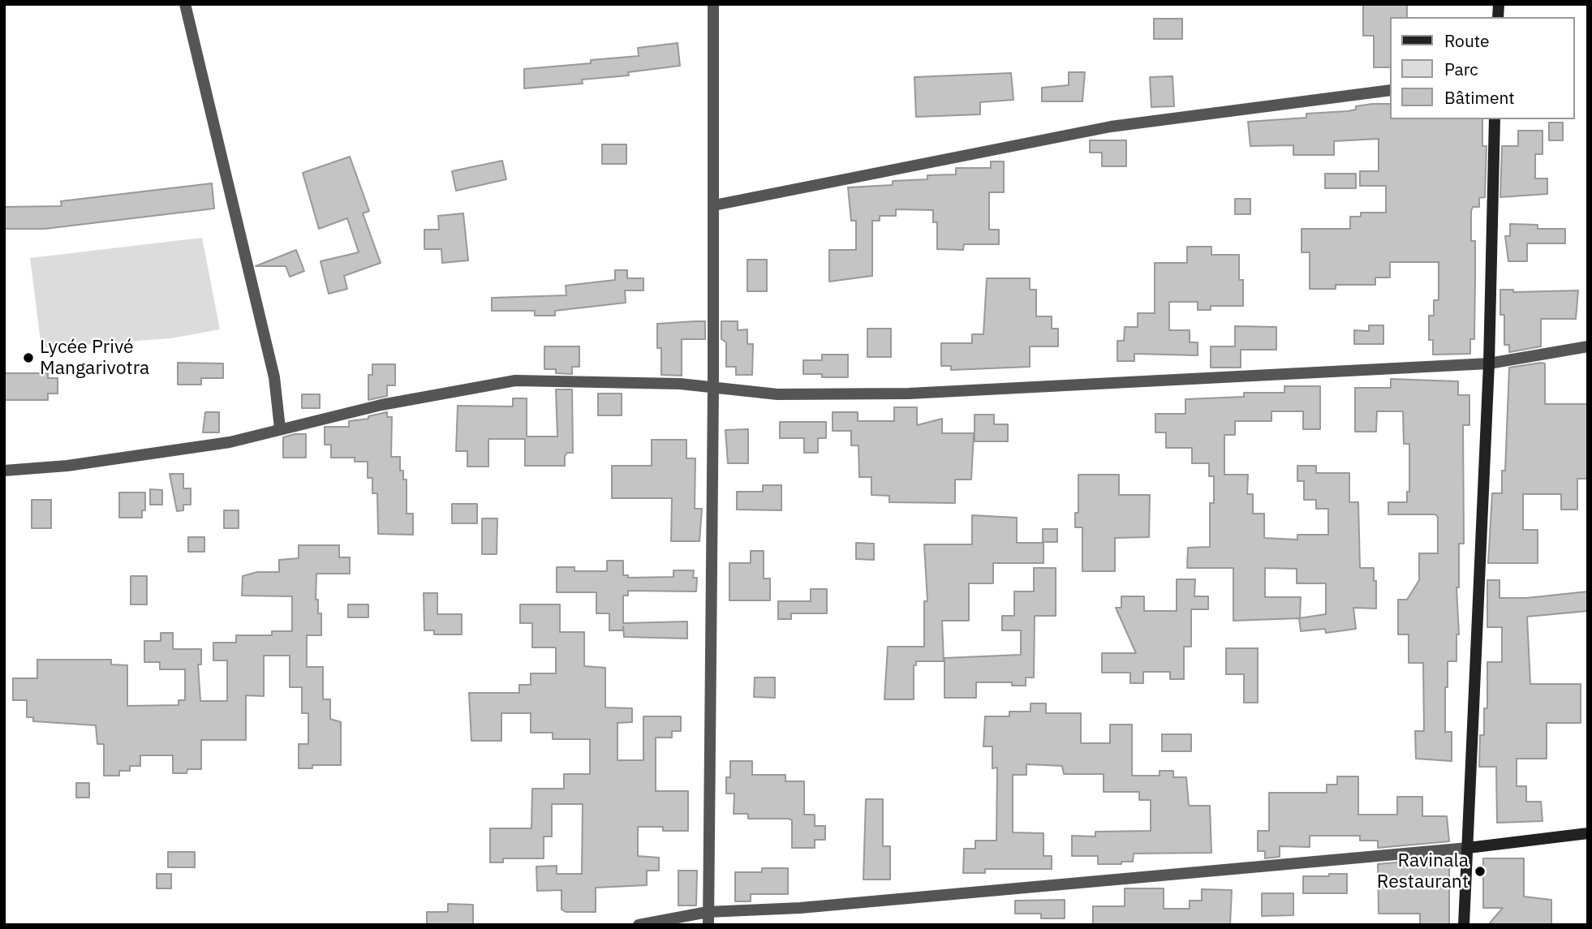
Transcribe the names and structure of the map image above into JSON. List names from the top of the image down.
{
  "places": ["Lycée Privé Mangarivotra", "Ravinala Restaurant"],
  "legend": ["Route", "Parc", "Bâtiment"]
}
